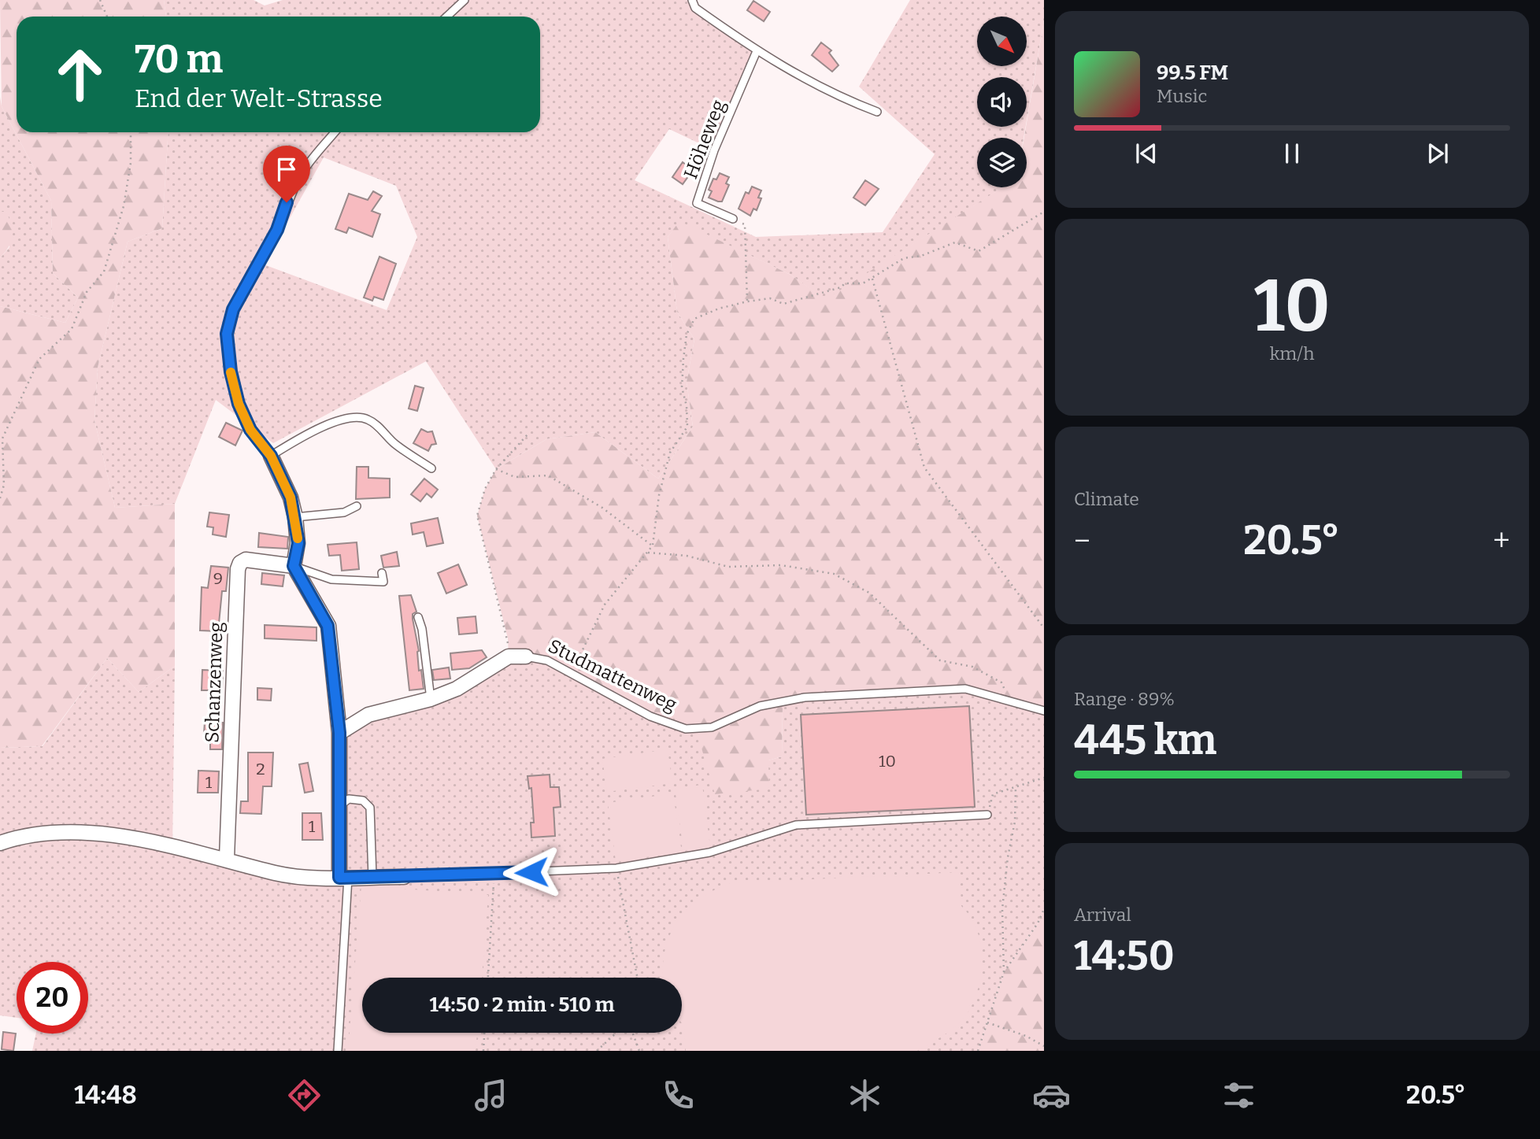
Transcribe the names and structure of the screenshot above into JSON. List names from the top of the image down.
{
  "streets": {
    "street": ["Studmattenweg", "Schanzenweg"],
    "lane": ["Höheweg"]
  },
  "house_numbers": [
    "9",
    "10",
    "2",
    "1",
    "1"
  ],
  "north": "bottom right",
  "page": {
    "turn": ["70 m", "End der Welt-Strasse"],
    "song": ["99.5 FM", "Music"],
    "tile": [
      ["10", "km/h"],
      "Climate",
      ["Range · 89%", "445 km"],
      ["Arrival", "14:50"]
    ],
    "heat": ["−", "20.5°", "+"],
    "limit": "20",
    "trip": "14:50 · 2 min · 510 m",
    "tabs": ["14:48", "20.5°"]
  }
}
